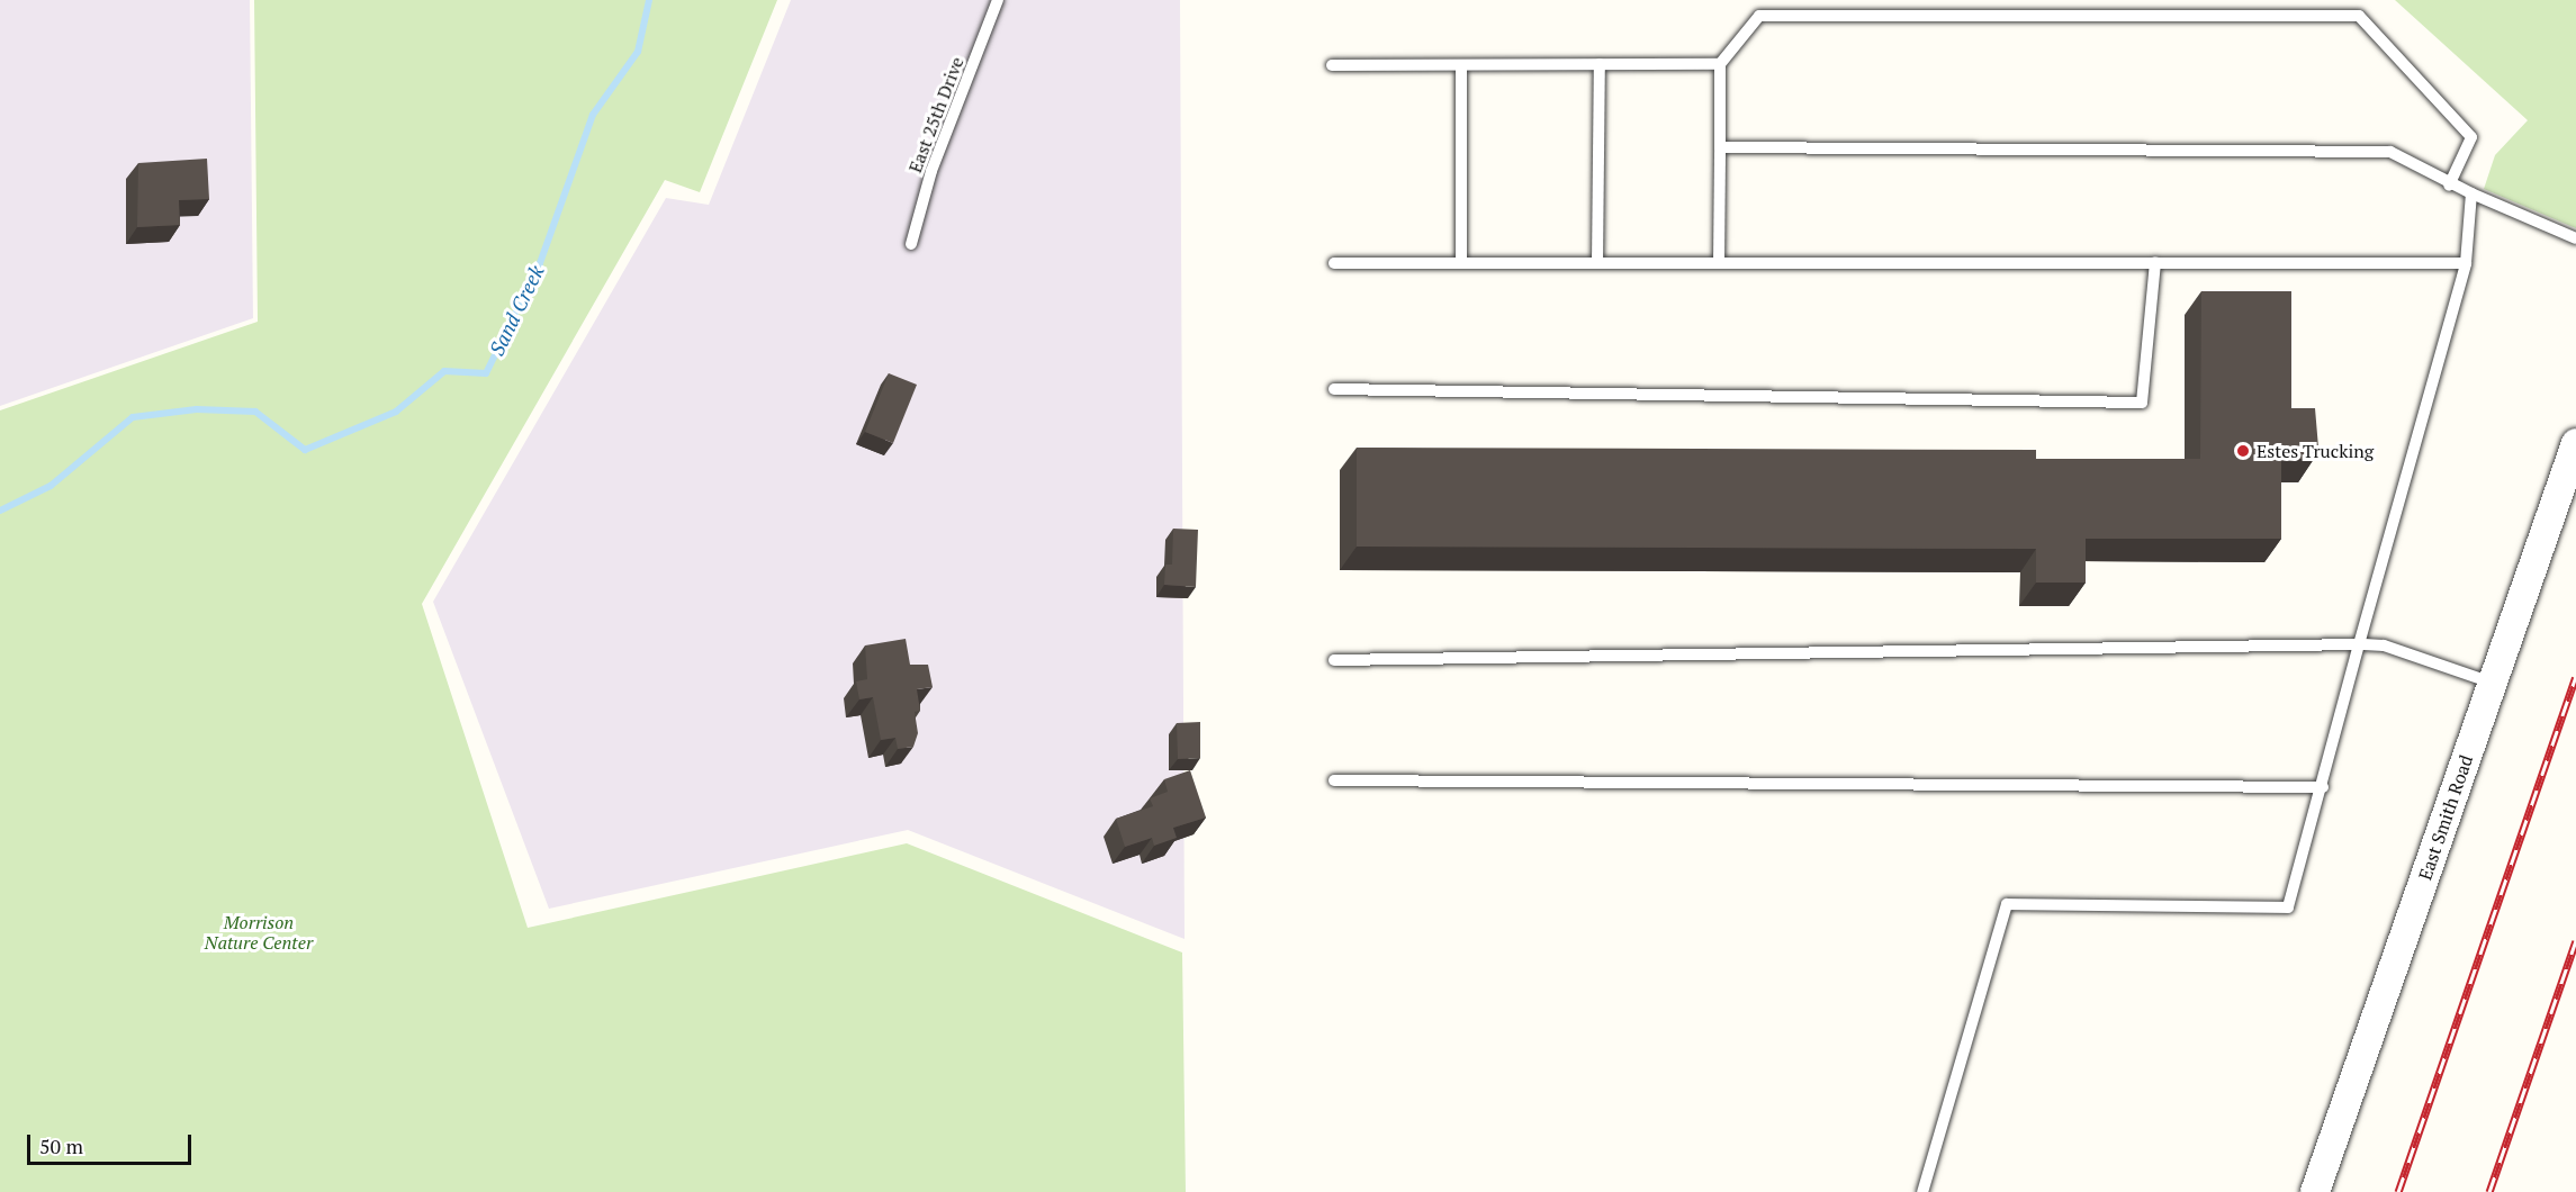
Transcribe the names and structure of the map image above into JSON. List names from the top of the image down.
{
  "streets": {
    "street": ["East Smith Road"],
    "lane": ["East 25th Drive"]
  },
  "water": ["Sand Creek"],
  "parks": ["Morrison Nature Center"],
  "places": ["Estes Trucking"],
  "scale_bar": "50 m"
}
